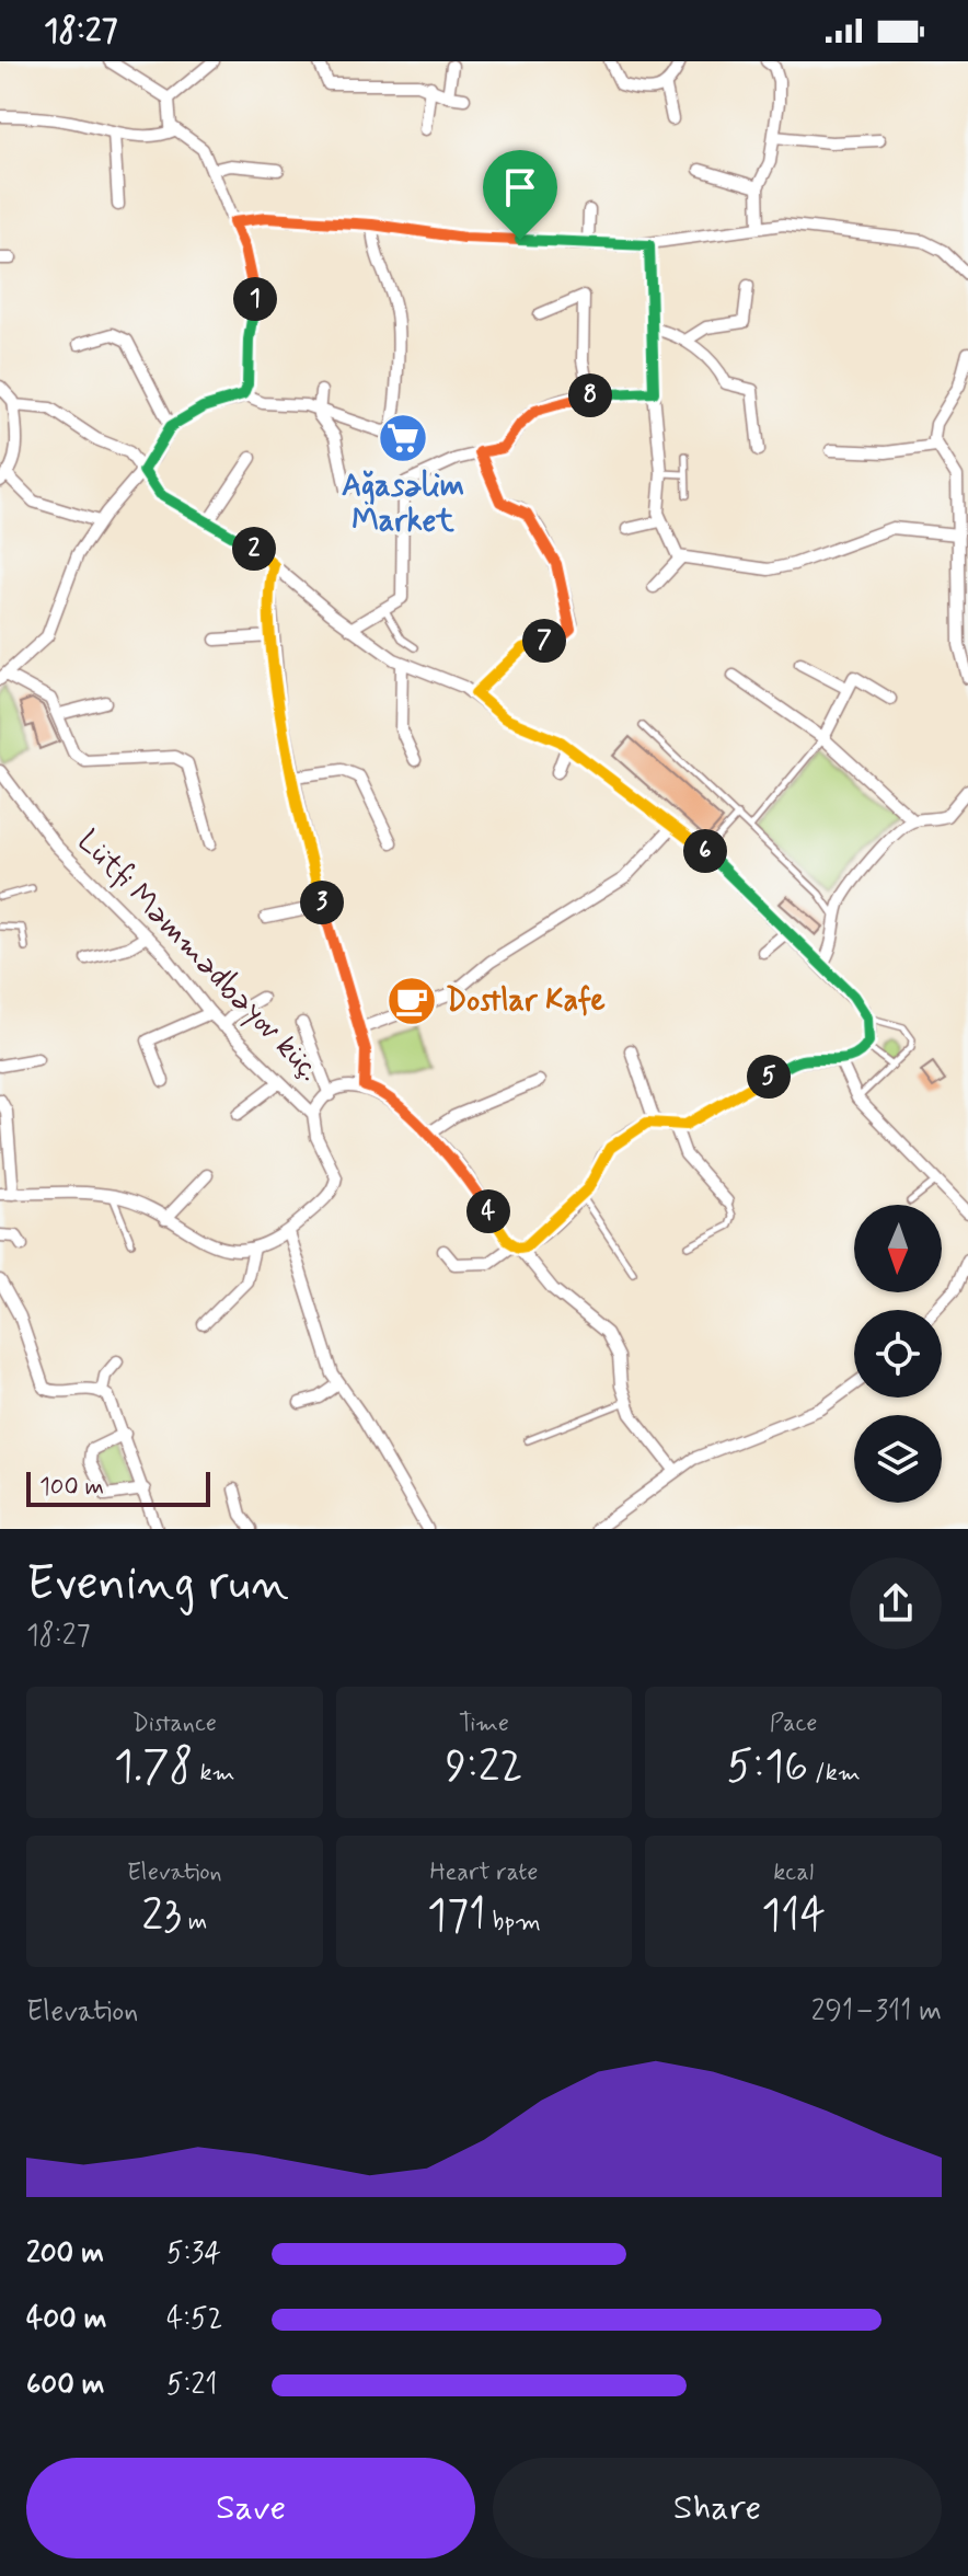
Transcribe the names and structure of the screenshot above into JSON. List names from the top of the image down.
{
  "streets": {
    "street": ["Lütfi Məmmədbəyov küç."]
  },
  "places": {
    "supermarket": ["Ağasəlim Market"],
    "cafe": ["Dostlar Kafe"]
  },
  "scale_bar": "100 m",
  "north": "bottom",
  "page": {
    "status": "18:27",
    "pins": [
      "1",
      "8",
      "2",
      "7",
      "6",
      "3",
      "5",
      "4"
    ],
    "scale": "100 m",
    "heading": ["Evening run", "18:27"],
    "stats": [
      ["Distance", "1.78 km"],
      ["Time", "9:22"],
      ["Pace", "5:16 /km"],
      ["Elevation", "23 m"],
      ["Heart rate", "171 bpm"],
      ["kcal", "114"]
    ],
    "chart": ["Elevation", "291–311 m"],
    "list": [
      {
        "name": "200 m",
        "note": "5:34"
      },
      {
        "name": "400 m",
        "note": "4:52"
      },
      {
        "name": "600 m",
        "note": "5:21"
      }
    ],
    "buttons": ["Save", "Share"]
  }
}
